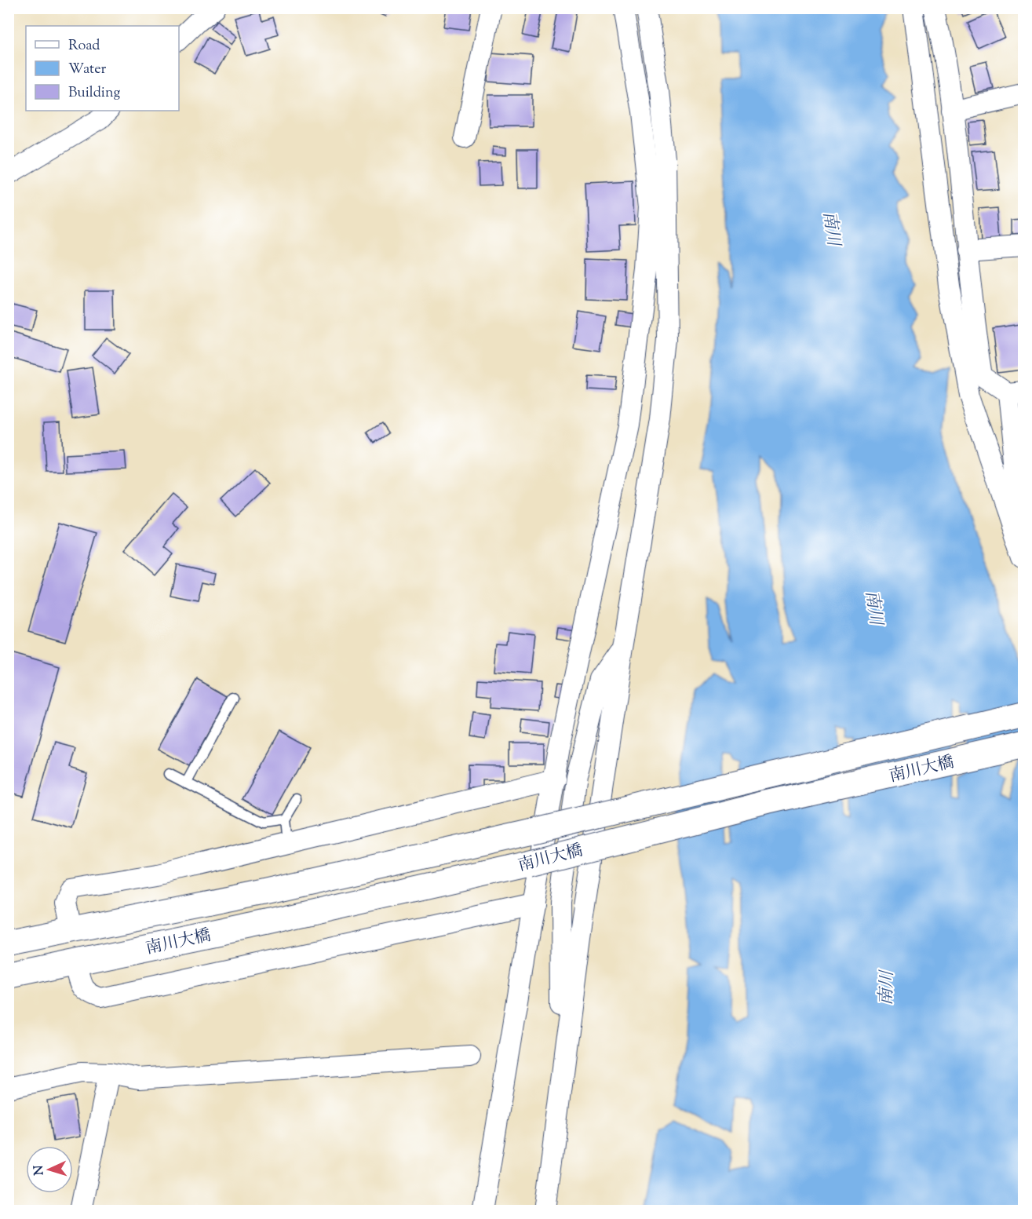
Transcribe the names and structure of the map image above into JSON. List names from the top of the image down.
{
  "streets": {
    "street": ["南川大橋"]
  },
  "water": ["南川"],
  "legend": ["Road", "Water", "Building"],
  "north": "left"
}
